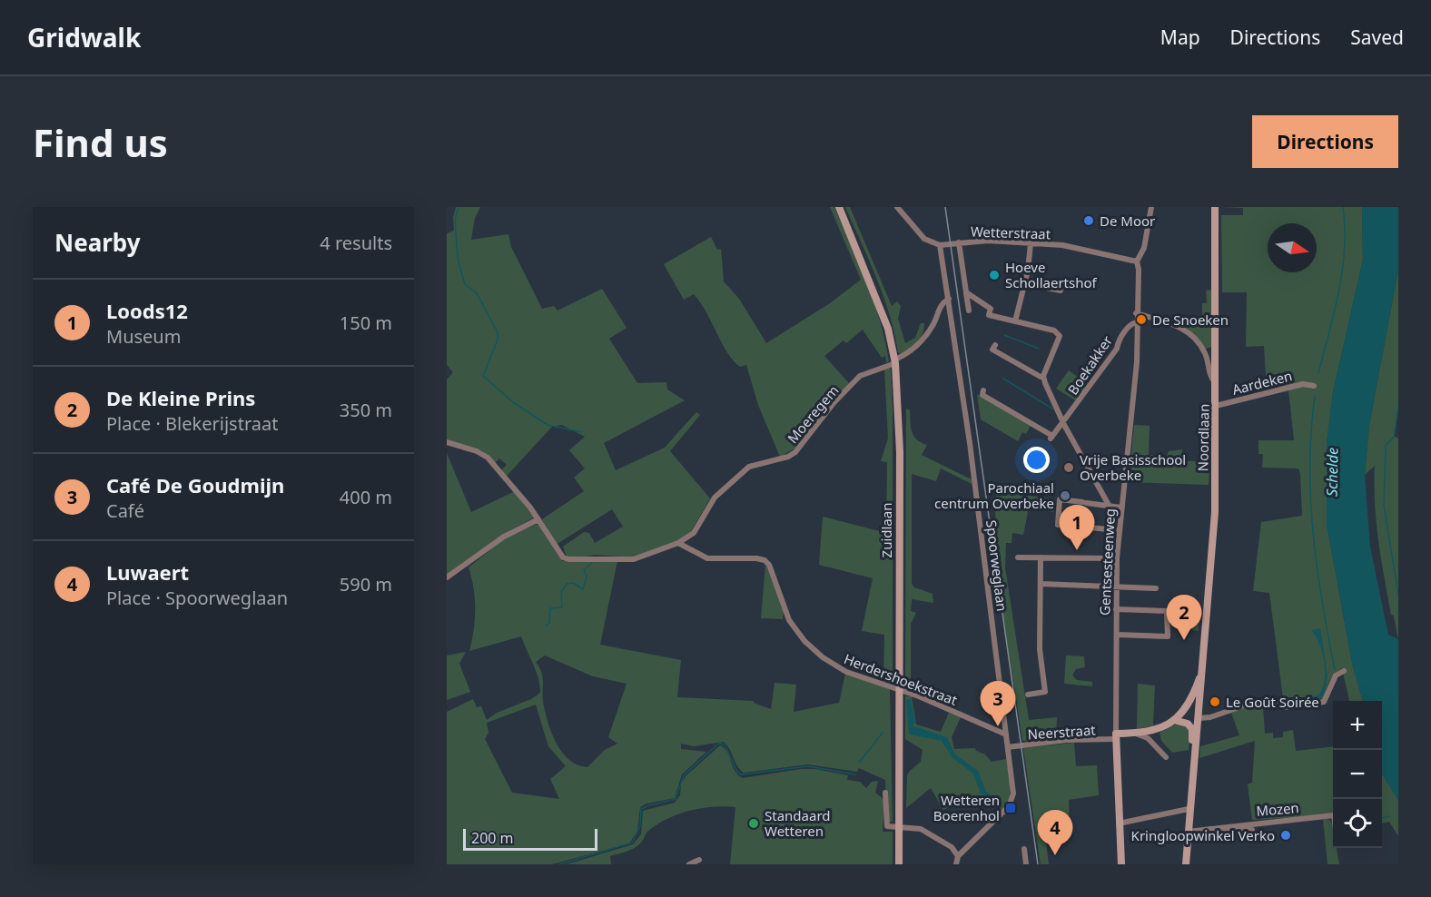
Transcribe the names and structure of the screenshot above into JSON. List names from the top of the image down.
{
  "streets": {
    "street": [
      "Wetterstraat",
      "Boekakker",
      "Aardeken",
      "Moeregem",
      "Noordlaan",
      "Zuidlaan",
      "Gentsesteenweg",
      "Spoorweglaan",
      "Herdershoekstraat",
      "Neerstraat",
      "Mozen"
    ]
  },
  "crossings": [
    ["Wetterstraat", "Gentsesteenweg"],
    ["Wetterstraat", "Spoorweglaan"],
    ["Boekakker", "Gentsesteenweg"],
    ["Aardeken", "Noordlaan"],
    ["Moeregem", "Zuidlaan"],
    ["Moeregem", "Spoorweglaan"],
    ["Moeregem", "Herdershoekstraat"],
    ["Noordlaan", "Gentsesteenweg"],
    ["Noordlaan", "Neerstraat"],
    ["Noordlaan", "Mozen"],
    ["Zuidlaan", "Herdershoekstraat"],
    ["Gentsesteenweg", "Neerstraat"],
    ["Spoorweglaan", "Herdershoekstraat"],
    ["Spoorweglaan", "Neerstraat"]
  ],
  "water": ["Schelde"],
  "places": {
    "other": [
      "De Moor",
      "Hoeve Schollaertshof",
      "De Snoeken",
      "Vrije Basisschool Overbeke",
      "Parochiaal centrum Overbeke",
      "Le Goût Soirée",
      "Standaard Wetteren",
      "Kringloopwinkel Verko"
    ],
    "transit": ["Wetteren Boerenhol"]
  },
  "scale_bar": "200 m",
  "north": "right",
  "page": {
    "header": "Gridwalk",
    "nav": ["Map", "Directions", "Saved"],
    "buttons": "Directions",
    "title": "Find us",
    "heading": ["Nearby", "4 results"],
    "list": [
      {
        "mark": "1",
        "name": "Loods12",
        "note": "Museum",
        "value": "150 m"
      },
      {
        "mark": "2",
        "name": "De Kleine Prins",
        "note": "Place · Blekerijstraat",
        "value": "350 m"
      },
      {
        "mark": "3",
        "name": "Café De Goudmijn",
        "note": "Café",
        "value": "400 m"
      },
      {
        "mark": "4",
        "name": "Luwaert",
        "note": "Place · Spoorweglaan",
        "value": "590 m"
      }
    ],
    "pins": [
      "1",
      "2",
      "3",
      "4"
    ],
    "map_buttons": ["+", "−"],
    "scale": "200 m"
  }
}
